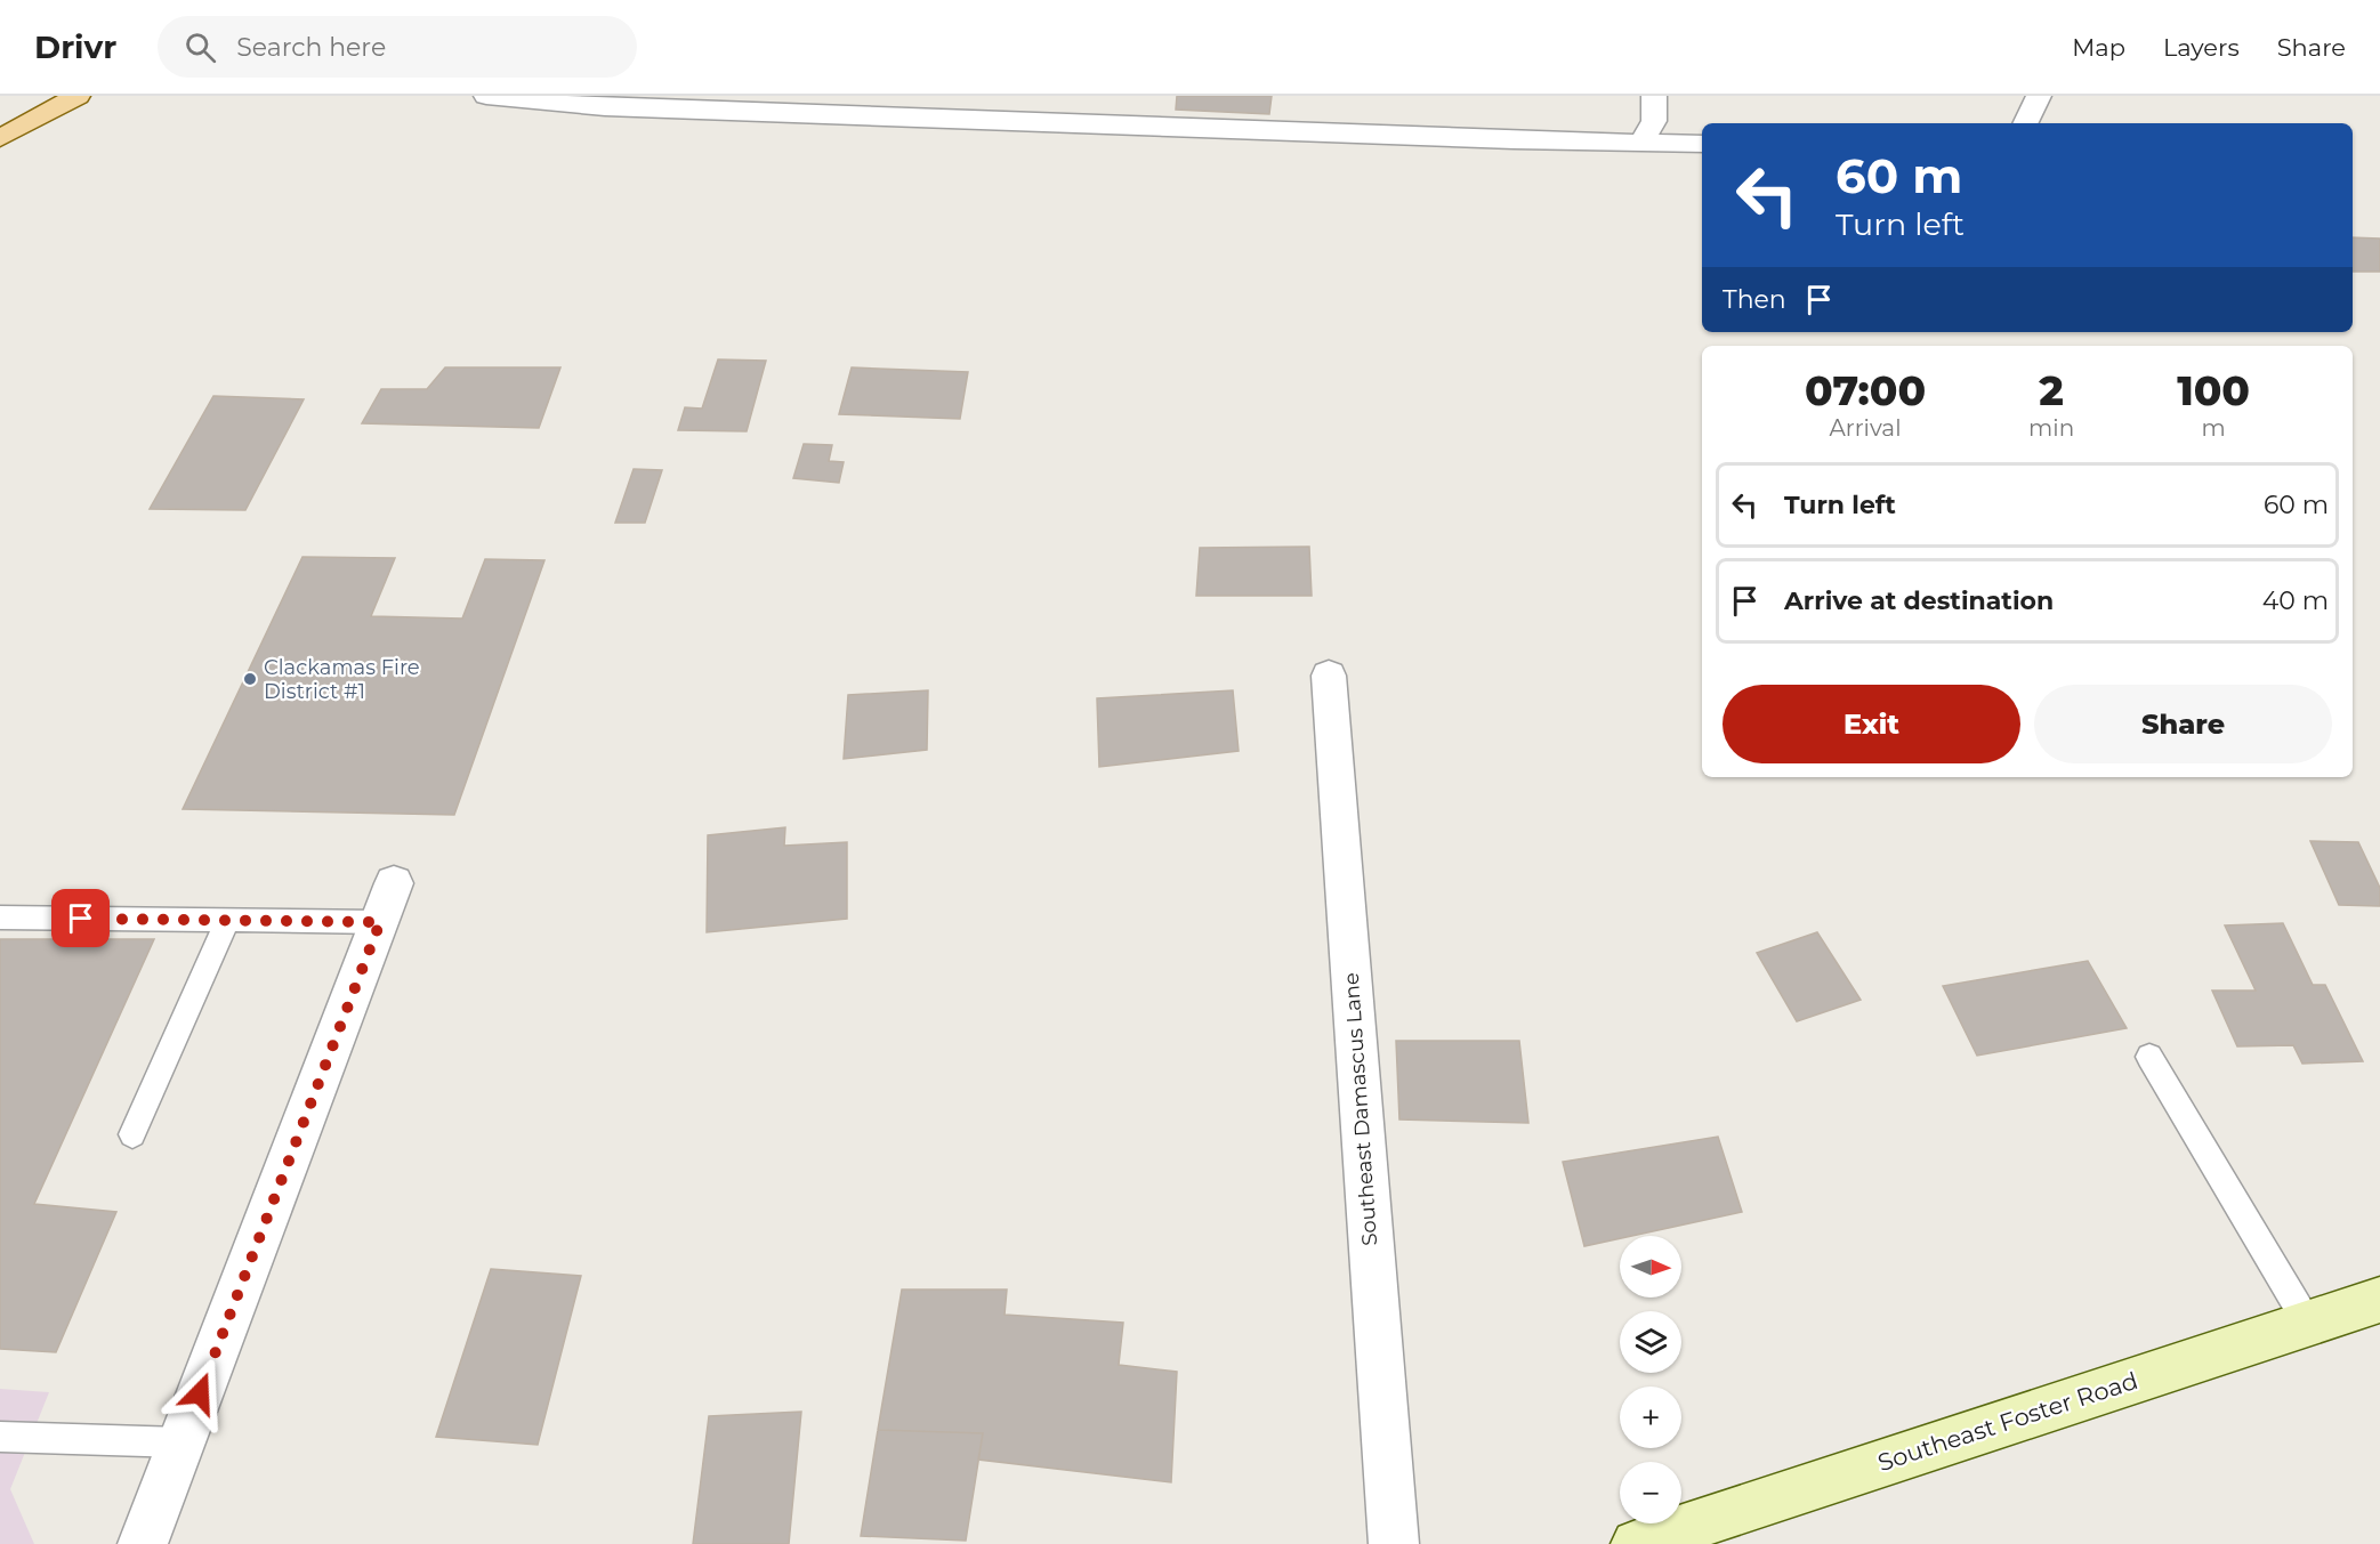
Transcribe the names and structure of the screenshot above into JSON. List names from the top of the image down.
{
  "streets": {
    "main road": ["Southeast Foster Road"],
    "street": ["Southeast Damascus Lane"]
  },
  "places": ["Clackamas Fire District #1"],
  "north": "right",
  "page": {
    "header": "Drivr",
    "search": "Search here",
    "nav": ["Map", "Layers", "Share"],
    "turn": ["60 m", "Turn left"],
    "then": "Then",
    "eta": [
      "07:00",
      "Arrival",
      "2",
      "min",
      "100",
      "m"
    ],
    "list": [
      {
        "name": "Turn left",
        "value": "60 m"
      },
      {
        "name": "Arrive at destination",
        "value": "40 m"
      }
    ],
    "buttons": ["Exit", "Share"],
    "map_buttons": ["+", "−"]
  }
}
